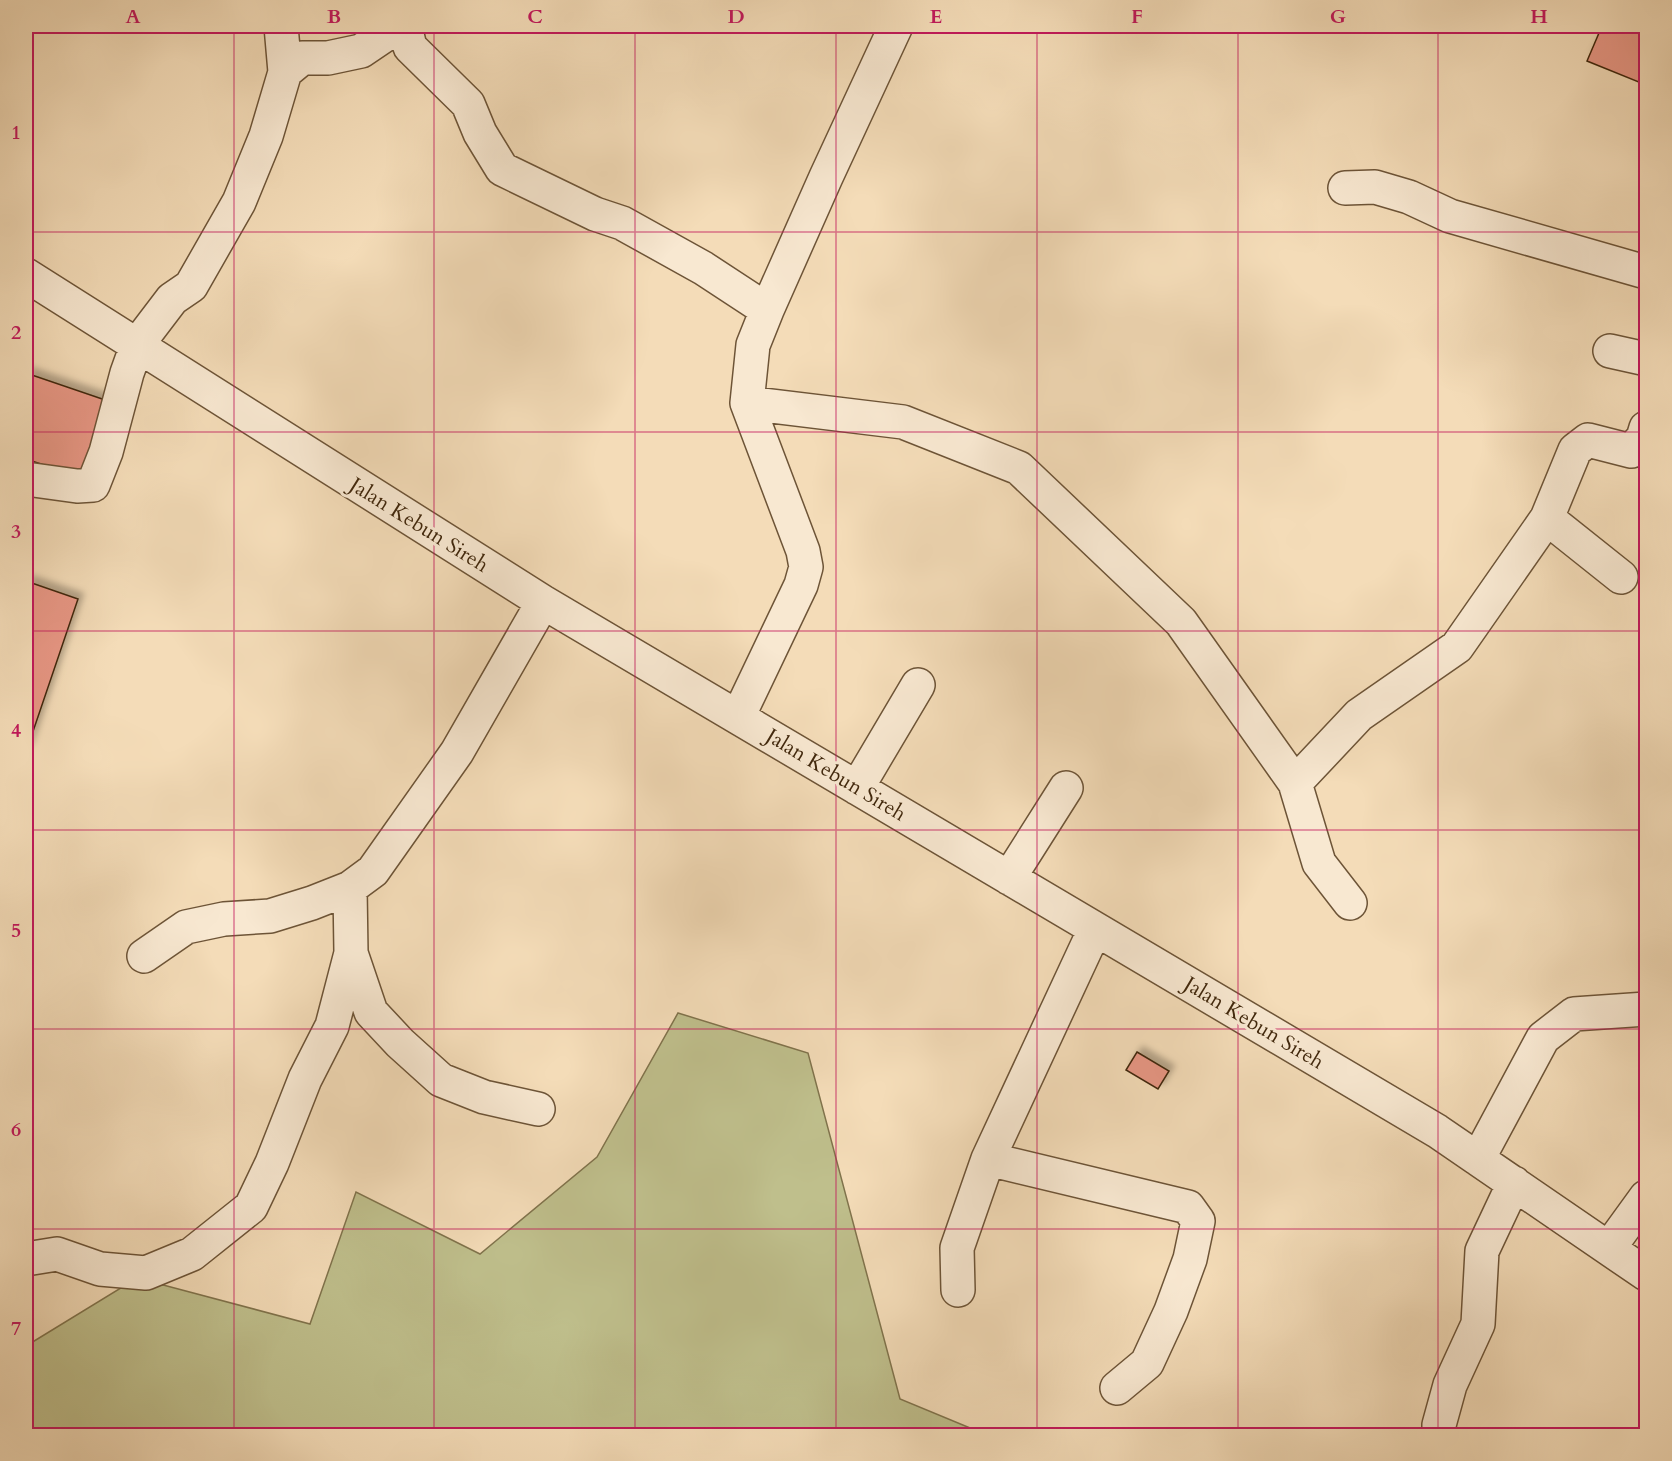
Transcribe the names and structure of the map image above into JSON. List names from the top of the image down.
{
  "streets": {
    "street": ["Jalan Kebun Sireh"]
  },
  "grid": {
    "columns": [
      "A",
      "B",
      "C",
      "D",
      "E",
      "F",
      "G",
      "H"
    ],
    "rows": [
      "1",
      "2",
      "3",
      "4",
      "5",
      "6",
      "7"
    ]
  }
}
